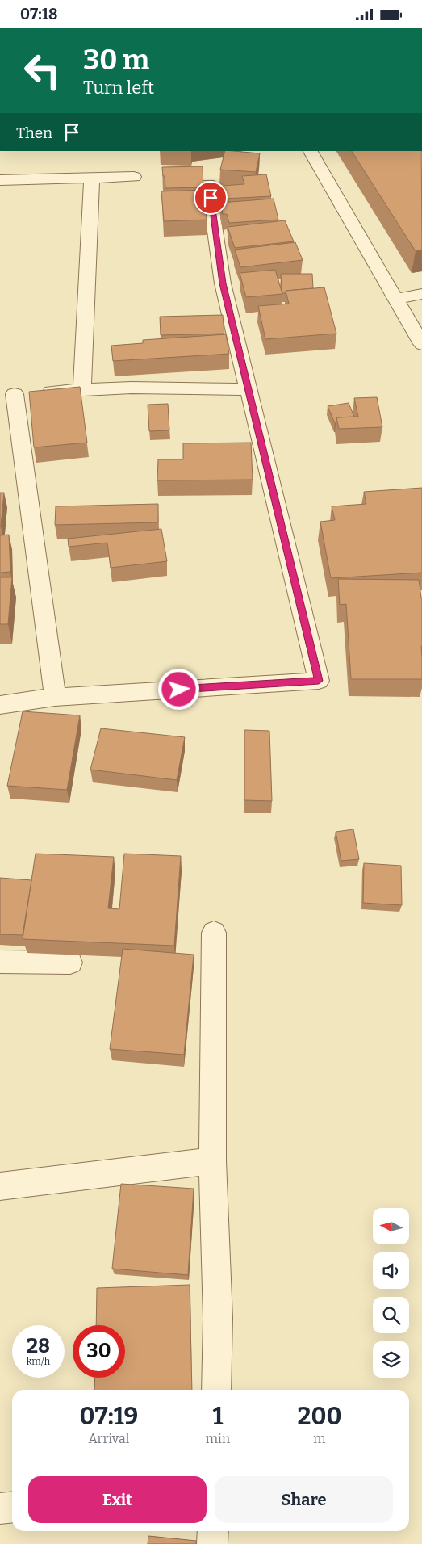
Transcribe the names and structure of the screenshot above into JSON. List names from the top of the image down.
{
  "north": "left",
  "page": {
    "status": "07:18",
    "turn": ["30 m", "Turn left"],
    "then": "Then",
    "speed": "28 km/h",
    "limit": "30",
    "eta": [
      "07:19",
      "Arrival",
      "1",
      "min",
      "200",
      "m"
    ],
    "buttons": ["Exit", "Share"]
  }
}
